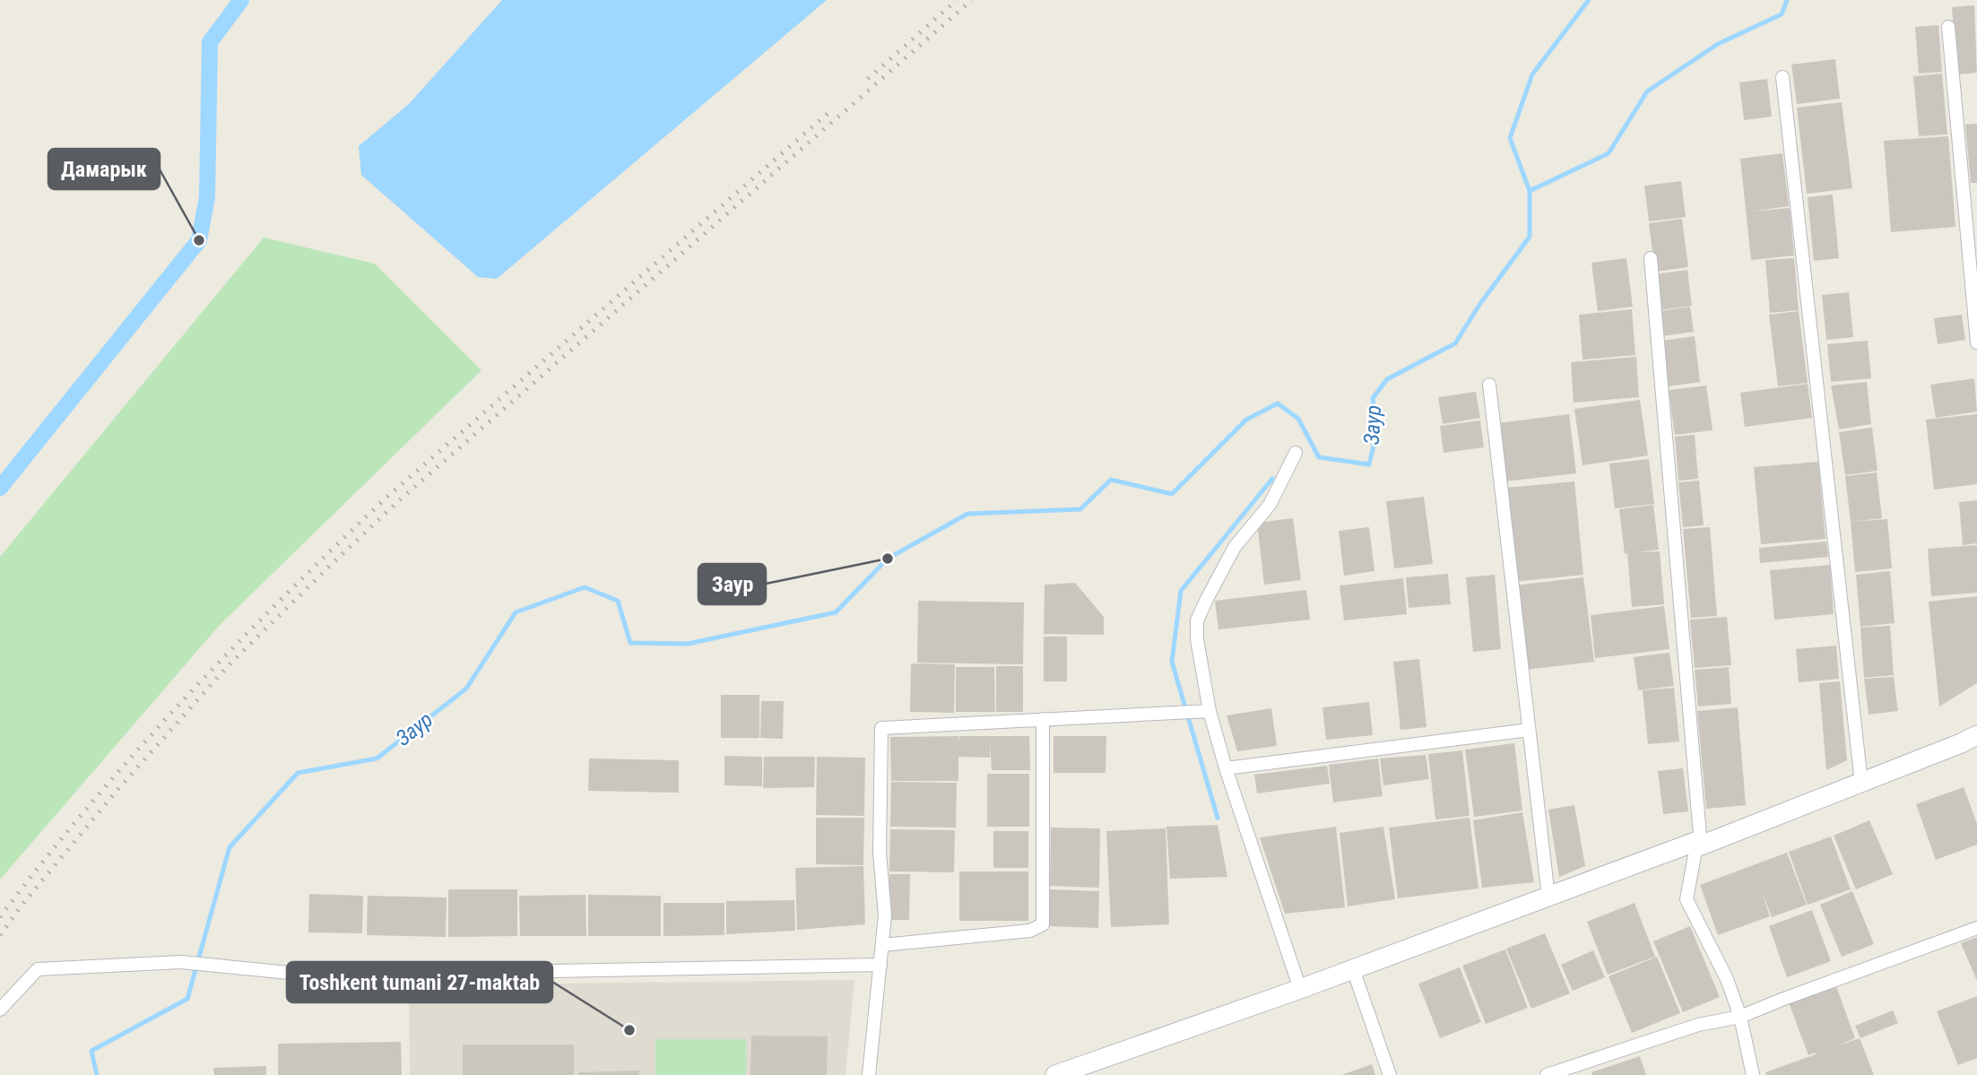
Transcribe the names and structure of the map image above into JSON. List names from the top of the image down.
{
  "water": ["Заур"],
  "places": ["Дамарык", "Заур", "Toshkent tumani 27-maktab"]
}
